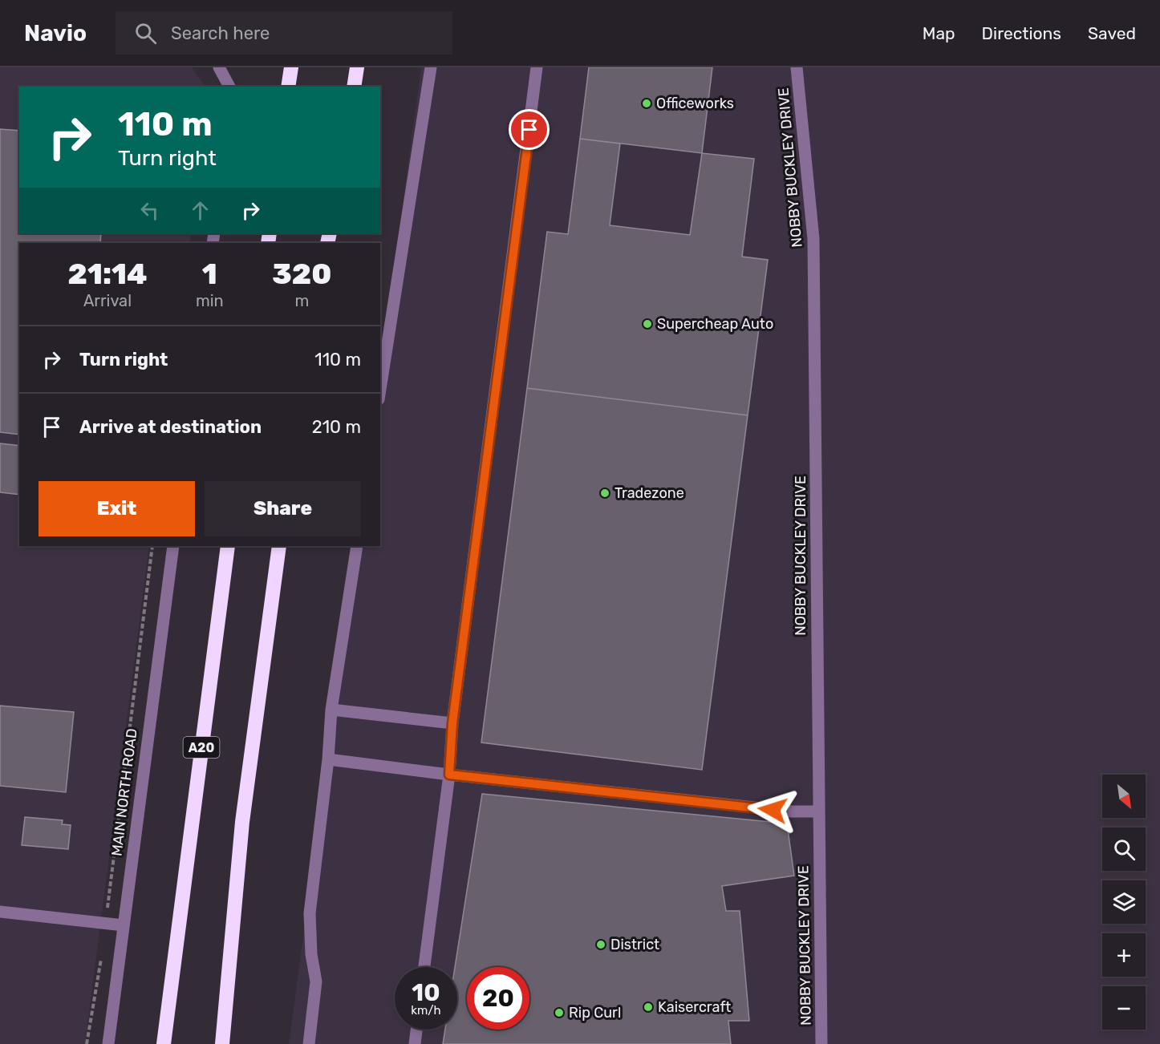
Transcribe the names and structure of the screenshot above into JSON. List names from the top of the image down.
{
  "streets": {
    "highway": ["A20"],
    "street": ["NOBBY BUCKLEY DRIVE", "MAIN NORTH ROAD"]
  },
  "places": [
    "Officeworks",
    "Supercheap Auto",
    "Tradezone",
    "District",
    "Kaisercraft",
    "Rip Curl"
  ],
  "north": "bottom right",
  "page": {
    "header": "Navio",
    "search": "Search here",
    "nav": ["Map", "Directions", "Saved"],
    "turn": ["110 m", "Turn right"],
    "eta": [
      "21:14",
      "Arrival",
      "1",
      "min",
      "320",
      "m"
    ],
    "list": [
      {
        "name": "Turn right",
        "value": "110 m"
      },
      {
        "name": "Arrive at destination",
        "value": "210 m"
      }
    ],
    "buttons": ["Exit", "Share"],
    "map_buttons": ["+", "−"],
    "speed": "10 km/h",
    "limit": "20"
  }
}
